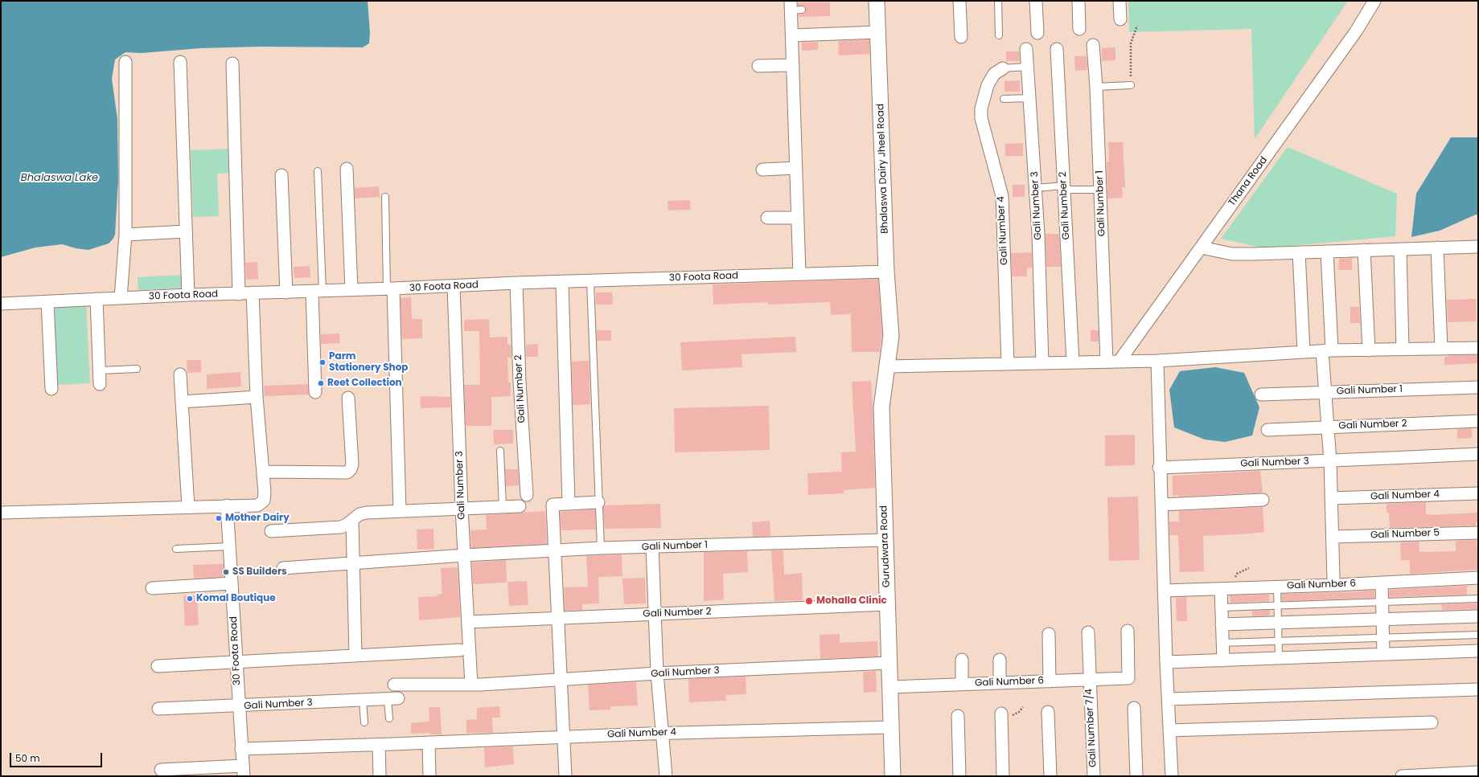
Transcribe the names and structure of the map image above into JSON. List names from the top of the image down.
{
  "streets": {
    "street": [
      "Bhalaswa Dairy Jheel Road",
      "Thana Road",
      "Gali Number 1",
      "Gali Number 3",
      "Gali Number 2",
      "Gali Number 4",
      "30 Foota Road",
      "Gali Number 5",
      "Gurudwara Road",
      "Gali Number 6",
      "Gali Number 7/4"
    ]
  },
  "crossings": [
    ["Bhalaswa Dairy Jheel Road", "30 Foota Road"],
    ["Bhalaswa Dairy Jheel Road", "Gurudwara Road"],
    ["Gali Number 1", "Gali Number 3"],
    ["Gali Number 1", "Gurudwara Road"],
    ["Gali Number 3", "Gali Number 2"],
    ["Gali Number 3", "30 Foota Road"],
    ["Gali Number 3", "Gurudwara Road"],
    ["Gali Number 2", "30 Foota Road"],
    ["Gali Number 2", "Gurudwara Road"],
    ["Gali Number 4", "30 Foota Road"],
    ["Gali Number 4", "Gurudwara Road"],
    ["Gurudwara Road", "Gali Number 6"],
    ["Gali Number 6", "Gali Number 7/4"]
  ],
  "water": ["Bhalaswa Lake"],
  "places": [
    "Parm Stationery Shop",
    "Reet Collection",
    "Mother Dairy",
    "SS Builders",
    "Komal Boutique",
    "Mohalla Clinic"
  ],
  "scale_bar": "50 m"
}
